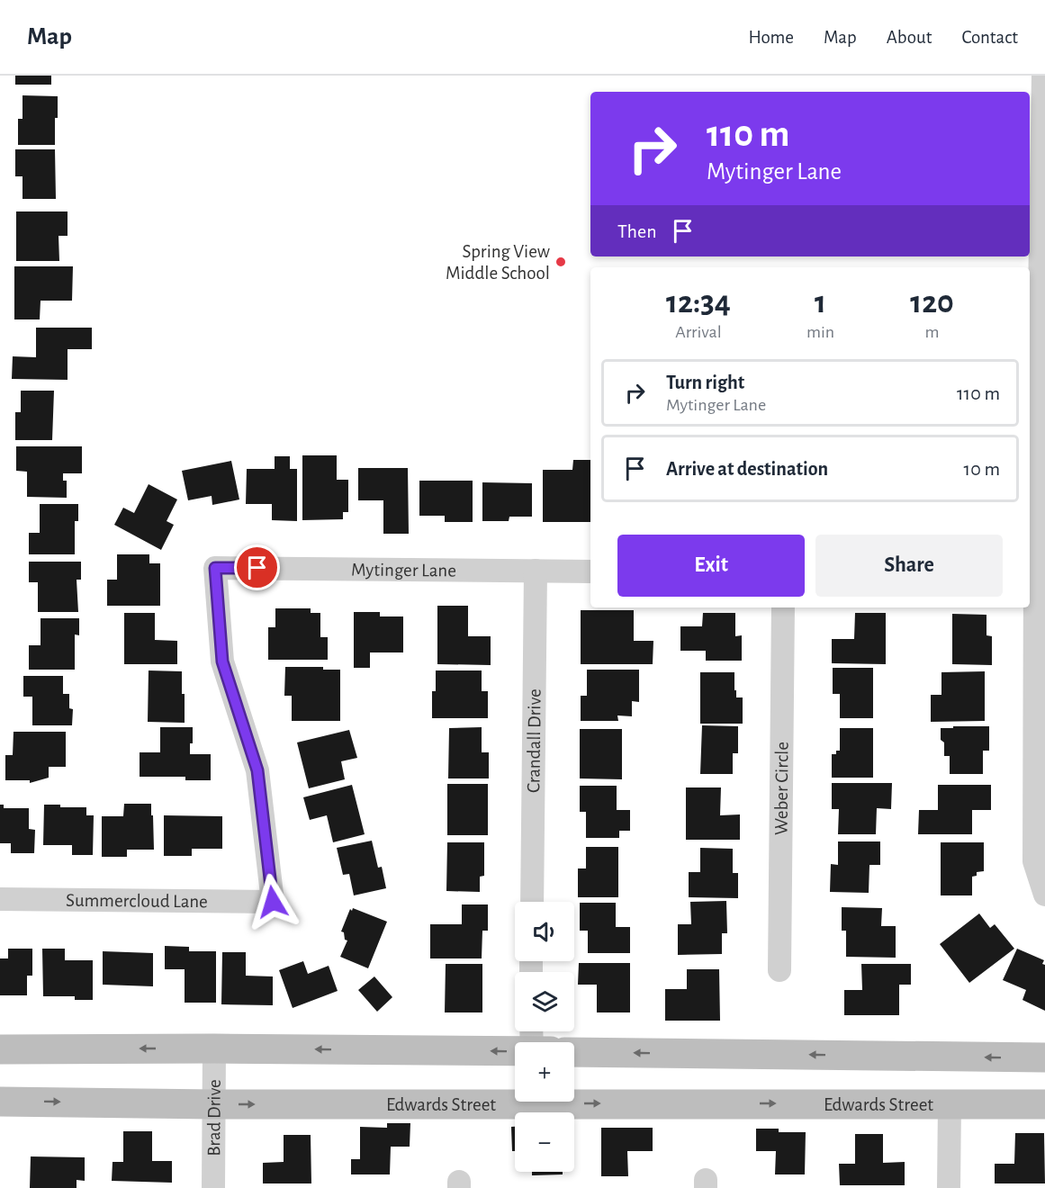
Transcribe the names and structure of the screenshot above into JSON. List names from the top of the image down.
{
  "streets": {
    "main road": ["Edwards Street"],
    "street": [
      "Mytinger Lane",
      "Crandall Drive",
      "Weber Circle",
      "Summercloud Lane",
      "Brad Drive"
    ]
  },
  "crossings": [
    ["Mytinger Lane", "Crandall Drive"],
    ["Mytinger Lane", "Summercloud Lane"],
    ["Edwards Street", "Brad Drive"]
  ],
  "places": ["Spring View Middle School"],
  "page": {
    "header": "Map",
    "nav": [
      "Home",
      "Map",
      "About",
      "Contact"
    ],
    "turn": ["110 m", "Mytinger Lane"],
    "then": "Then",
    "eta": [
      "12:34",
      "Arrival",
      "1",
      "min",
      "120",
      "m"
    ],
    "list": [
      {
        "name": "Turn right",
        "note": "Mytinger Lane",
        "value": "110 m"
      },
      {
        "name": "Arrive at destination",
        "value": "10 m"
      }
    ],
    "buttons": ["Exit", "Share"],
    "map_buttons": ["+", "−"]
  }
}
